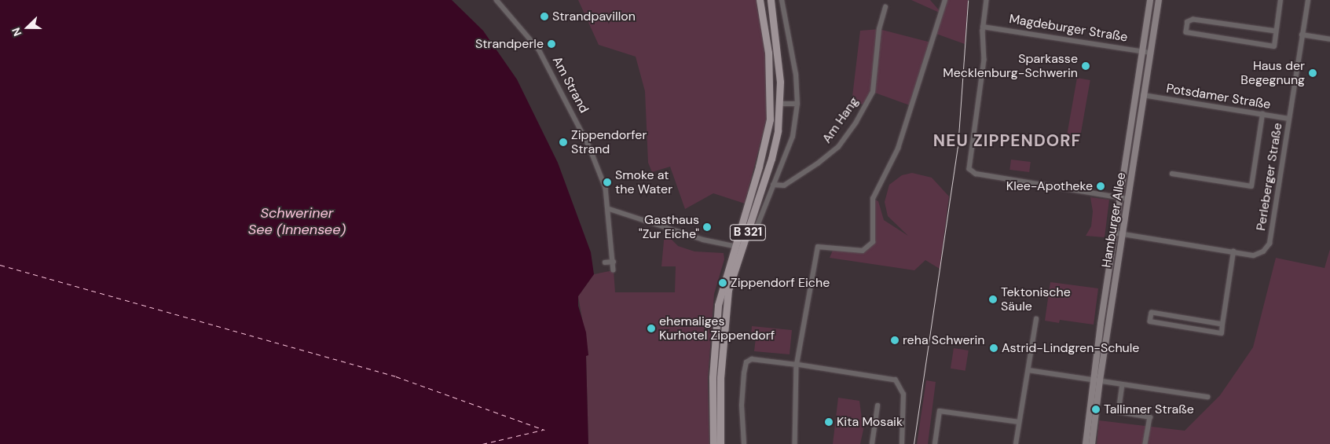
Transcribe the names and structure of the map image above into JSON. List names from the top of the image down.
{
  "streets": {
    "main road": ["B 321"],
    "street": [
      "Magdeburger Straße",
      "Am Strand",
      "Potsdamer Straße",
      "Am Hang",
      "Perleberger Straße",
      "Hamburger Allee"
    ]
  },
  "crossings": [
    ["Magdeburger Straße", "Hamburger Allee"],
    ["Potsdamer Straße", "Perleberger Straße"],
    ["Potsdamer Straße", "Hamburger Allee"],
    ["Perleberger Straße", "Hamburger Allee"]
  ],
  "districts": ["NEU ZIPPENDORF"],
  "water": ["Schweriner See (Innensee)"],
  "places": [
    "Strandpavillon",
    "Strandperle",
    "Sparkasse Mecklenburg-Schwerin",
    "Haus der Begegnung",
    "Zippendorfer Strand",
    "Smoke at the Water",
    "Klee-Apotheke",
    "Gasthaus \"Zur Eiche\"",
    "Zippendorf Eiche",
    "Tektonische Säule",
    "ehemaliges Kurhotel Zippendorf",
    "reha Schwerin",
    "Astrid-Lindgren-Schule",
    "Tallinner Straße",
    "Kita Mosaik"
  ],
  "north": "left"
}
